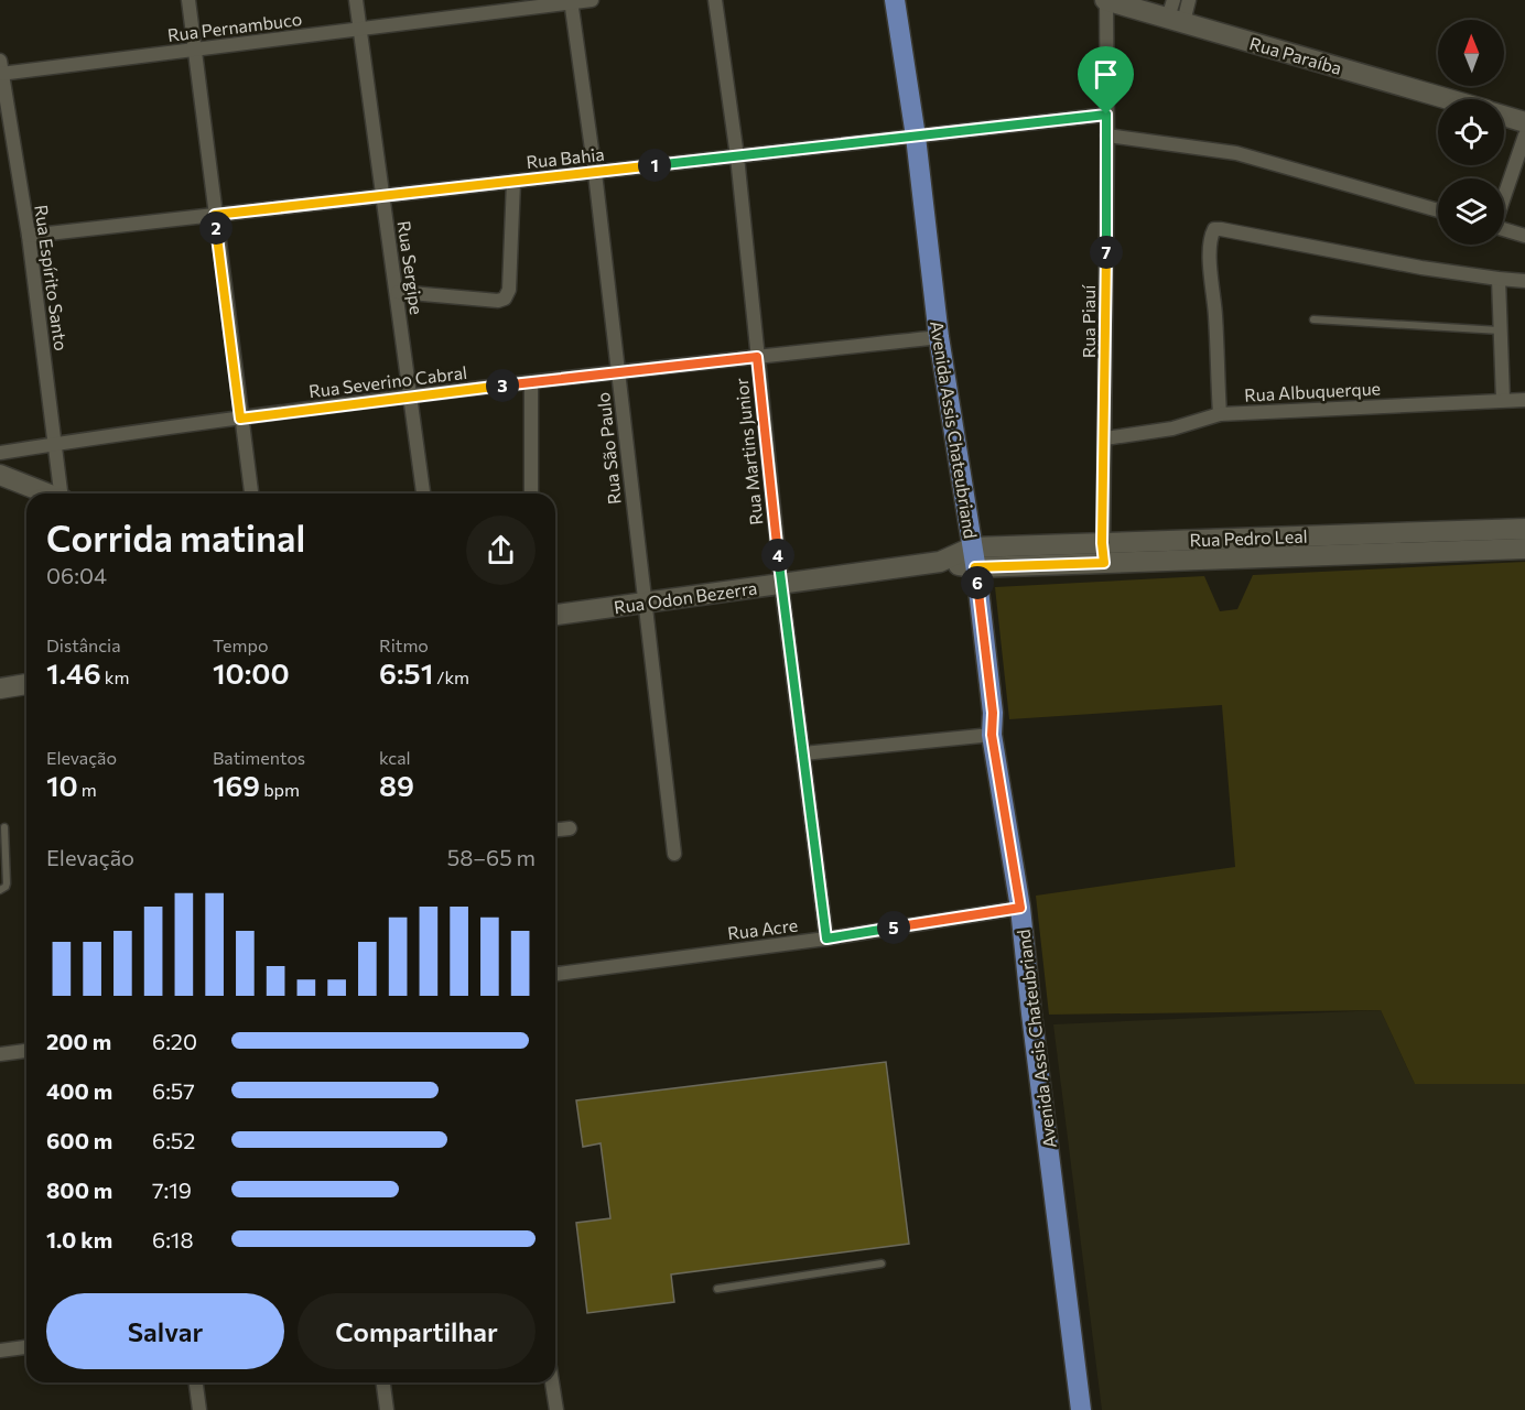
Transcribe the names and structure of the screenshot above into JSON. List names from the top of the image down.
{
  "streets": {
    "main road": [
      "Rua Paraíba",
      "Avenida Assis Chateubriand",
      "Rua Pedro Leal",
      "Rua Odon Bezerra"
    ],
    "street": [
      "Rua Pernambuco",
      "Rua Bahia",
      "Rua Sergipe",
      "Rua Espírito Santo",
      "Rua Piauí",
      "Rua Severino Cabral",
      "Rua Albuquerque",
      "Rua São Paulo",
      "Rua Martins Junior",
      "Rua Acre"
    ]
  },
  "crossings": [
    ["Rua Pernambuco", "Rua Sergipe"],
    ["Rua Pernambuco", "Rua Espírito Santo"],
    ["Rua Pernambuco", "Rua São Paulo"],
    ["Rua Paraíba", "Rua Piauí"],
    ["Rua Bahia", "Rua Sergipe"],
    ["Rua Bahia", "Rua Espírito Santo"],
    ["Rua Bahia", "Rua Piauí"],
    ["Rua Bahia", "Avenida Assis Chateubriand"],
    ["Rua Bahia", "Rua São Paulo"],
    ["Rua Bahia", "Rua Martins Junior"],
    ["Rua Sergipe", "Rua Severino Cabral"],
    ["Rua Espírito Santo", "Rua Severino Cabral"],
    ["Rua Piauí", "Rua Albuquerque"],
    ["Rua Piauí", "Rua Pedro Leal"],
    ["Rua Severino Cabral", "Avenida Assis Chateubriand"],
    ["Rua Severino Cabral", "Rua São Paulo"],
    ["Rua Severino Cabral", "Rua Martins Junior"],
    ["Avenida Assis Chateubriand", "Rua Pedro Leal"],
    ["Avenida Assis Chateubriand", "Rua Odon Bezerra"],
    ["Avenida Assis Chateubriand", "Rua Acre"],
    ["Rua São Paulo", "Rua Odon Bezerra"],
    ["Rua Martins Junior", "Rua Odon Bezerra"],
    ["Rua Martins Junior", "Rua Acre"],
    ["Rua Pedro Leal", "Rua Odon Bezerra"]
  ],
  "north": "top",
  "page": {
    "pins": [
      "1",
      "2",
      "7",
      "3",
      "4",
      "6",
      "5"
    ],
    "heading": ["Corrida matinal", "06:04"],
    "stats": [
      ["Distância", "1.46 km"],
      ["Tempo", "10:00"],
      ["Ritmo", "6:51 /km"],
      ["Elevação", "10 m"],
      ["Batimentos", "169 bpm"],
      ["kcal", "89"]
    ],
    "chart": ["Elevação", "58–65 m"],
    "list": [
      {
        "name": "200 m",
        "note": "6:20"
      },
      {
        "name": "400 m",
        "note": "6:57"
      },
      {
        "name": "600 m",
        "note": "6:52"
      },
      {
        "name": "800 m",
        "note": "7:19"
      },
      {
        "name": "1.0 km",
        "note": "6:18"
      }
    ],
    "buttons": ["Salvar", "Compartilhar"]
  }
}
